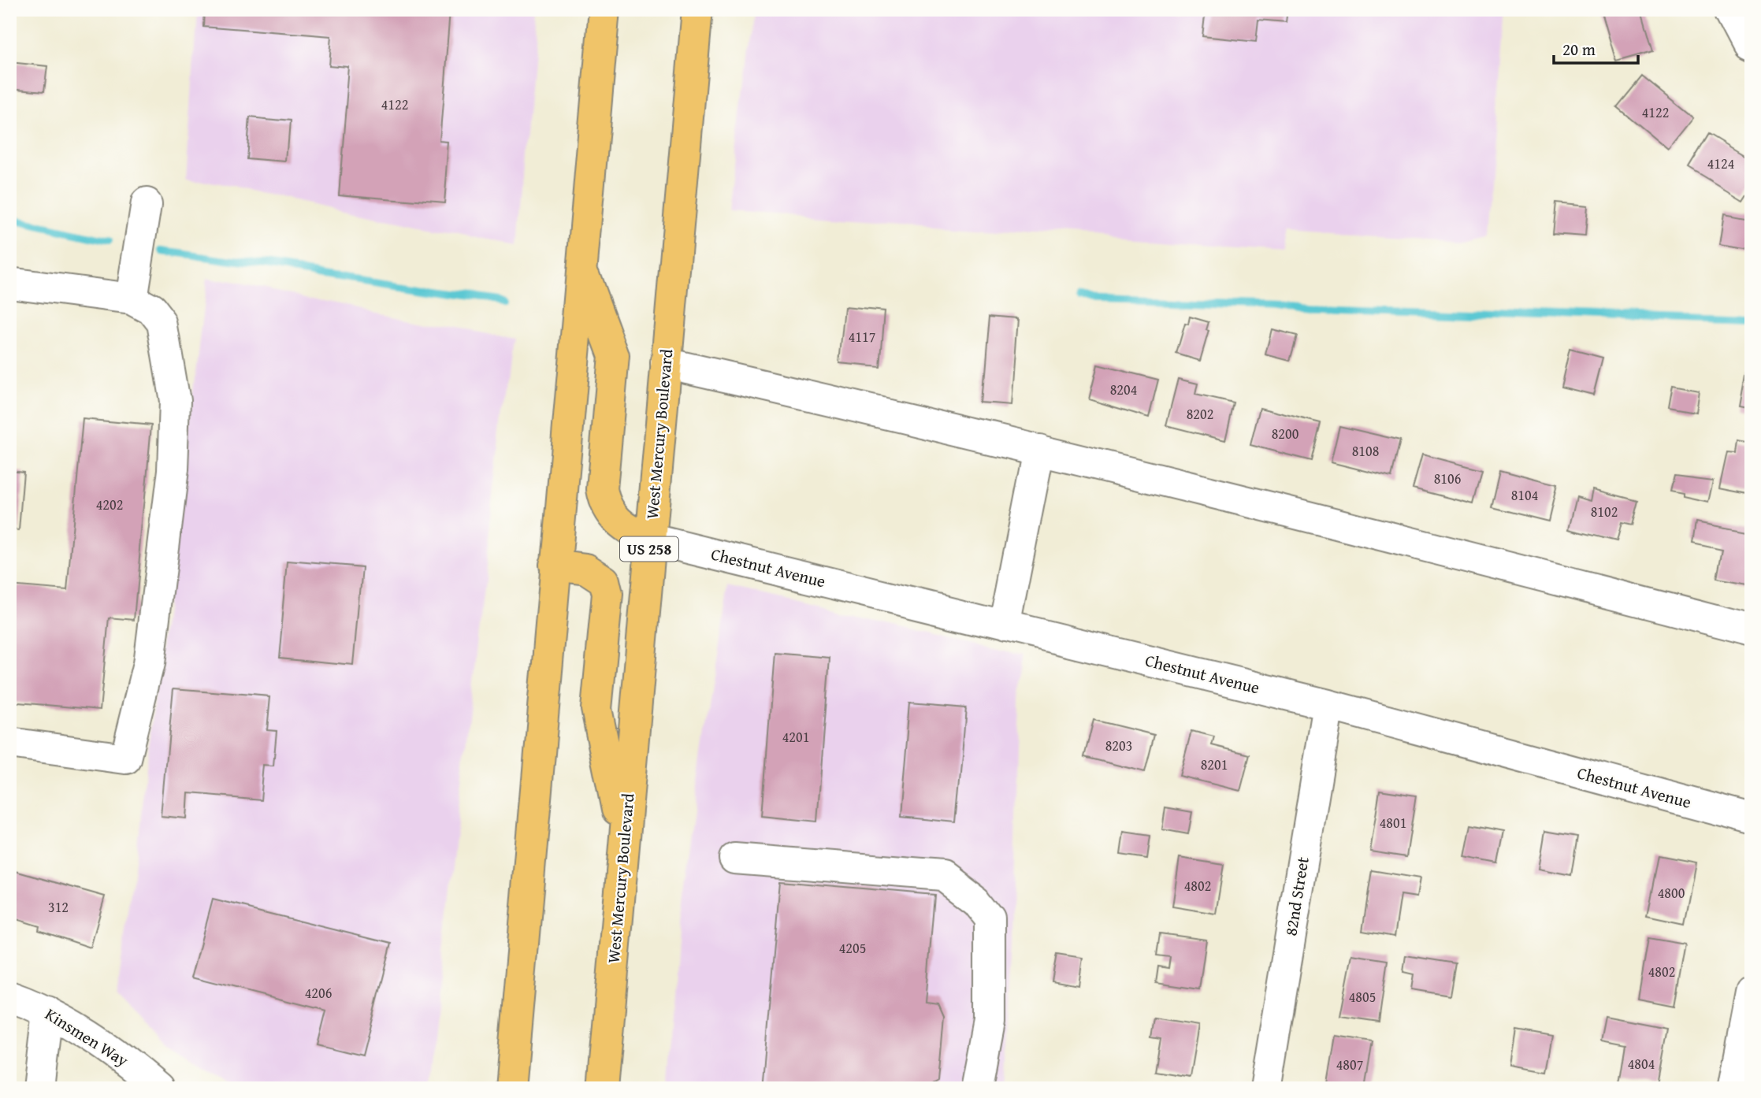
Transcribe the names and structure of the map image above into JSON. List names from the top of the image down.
{
  "streets": {
    "highway": ["West Mercury Boulevard", "US 258"],
    "street": ["Chestnut Avenue", "82nd Street", "Kinsmen Way"]
  },
  "crossings": [
    ["West Mercury Boulevard", "Chestnut Avenue"],
    ["Chestnut Avenue", "82nd Street"]
  ],
  "house_numbers": [
    "4122",
    "4122",
    "4124",
    "4117",
    "8204",
    "8202",
    "8200",
    "8108",
    "8106",
    "8104",
    "4202",
    "8102",
    "4201",
    "8203",
    "8201",
    "4801",
    "4802",
    "4800",
    "312",
    "4205",
    "4802",
    "4206",
    "4805",
    "4804",
    "4807"
  ],
  "scale_bar": "20 m"
}
